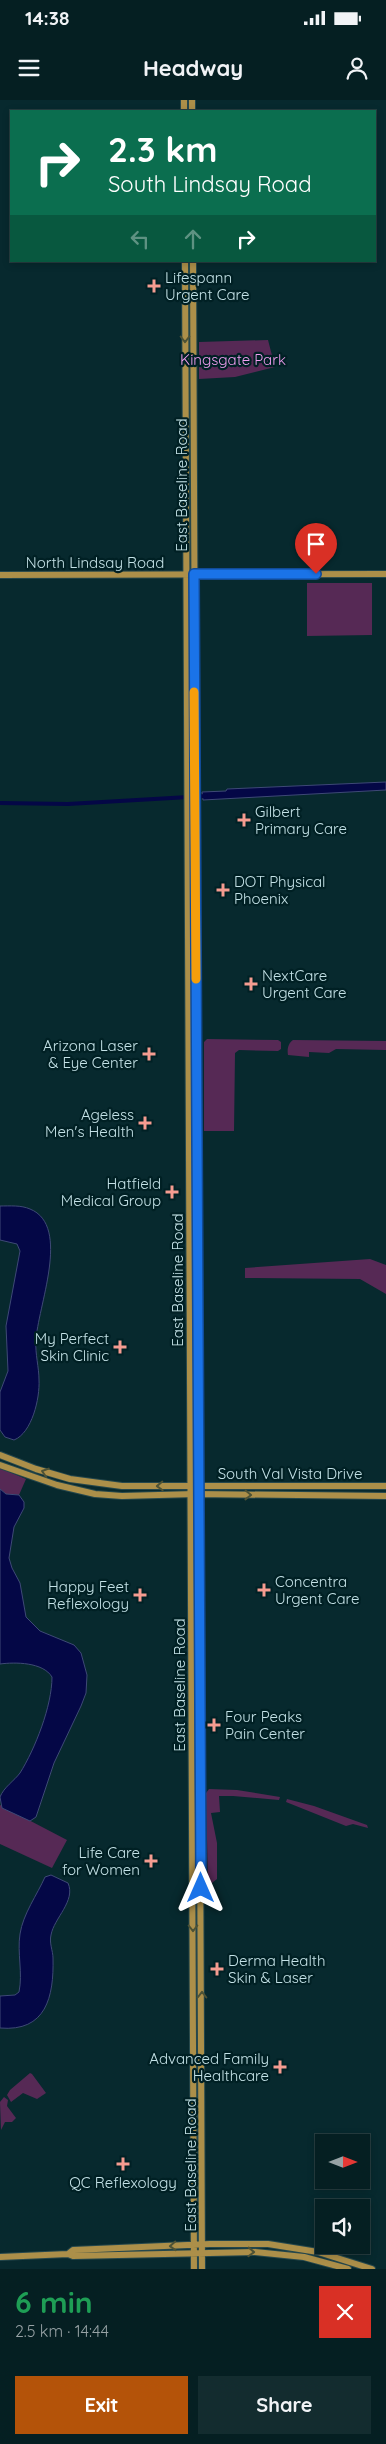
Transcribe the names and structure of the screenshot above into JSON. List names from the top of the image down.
{
  "streets": {
    "main road": ["East Baseline Road", "North Lindsay Road", "South Val Vista Drive"]
  },
  "crossings": [
    ["East Baseline Road", "North Lindsay Road"],
    ["East Baseline Road", "South Val Vista Drive"]
  ],
  "parks": ["Kingsgate Park"],
  "places": {
    "health": [
      "Lifespann Urgent Care",
      "Gilbert Primary Care",
      "DOT Physical Phoenix",
      "NextCare Urgent Care",
      "Arizona Laser & Eye Center",
      "Ageless Men's Health",
      "Hatfield Medical Group",
      "My Perfect Skin Clinic",
      "Concentra Urgent Care",
      "Happy Feet Reflexology",
      "Four Peaks Pain Center",
      "Life Care for Women",
      "Derma Health Skin & Laser",
      "Advanced Family Healthcare",
      "QC Reflexology"
    ]
  },
  "north": "right",
  "page": {
    "status": "14:38",
    "header": "Headway",
    "turn": ["2.3 km", "South Lindsay Road"],
    "heading": ["6 min", "2.5 km · 14:44"],
    "buttons": ["Exit", "Share"]
  }
}
